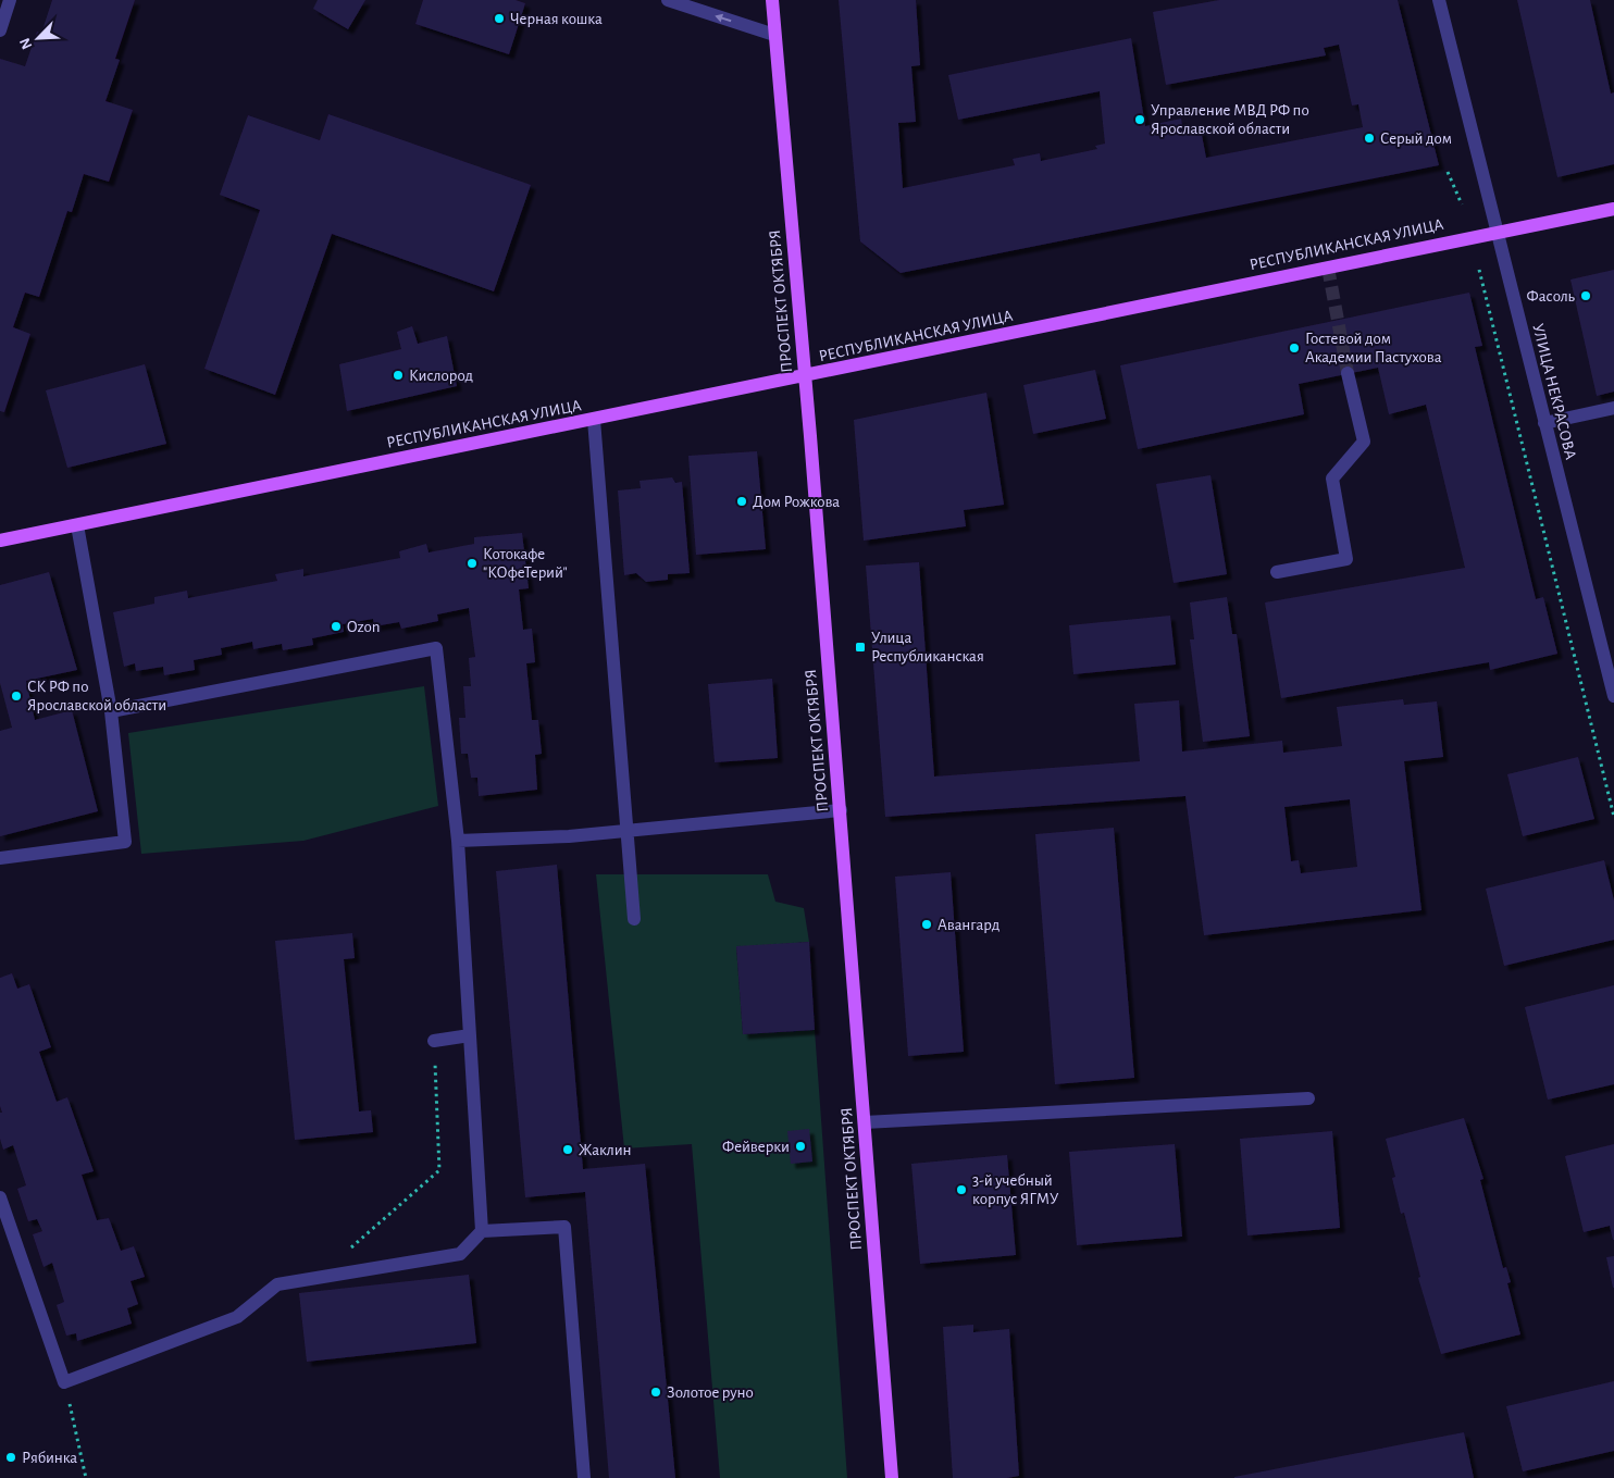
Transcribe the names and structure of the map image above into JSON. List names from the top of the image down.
{
  "streets": {
    "main road": ["РЕСПУБЛИКАНСКАЯ УЛИЦА", "ПРОСПЕКТ ОКТЯБРЯ"],
    "street": ["УЛИЦА НЕКРАСОВА"]
  },
  "crossings": [
    ["РЕСПУБЛИКАНСКАЯ УЛИЦА", "ПРОСПЕКТ ОКТЯБРЯ"],
    ["РЕСПУБЛИКАНСКАЯ УЛИЦА", "УЛИЦА НЕКРАСОВА"]
  ],
  "places": {
    "other": [
      "Черная кошка",
      "Управление МВД РФ по Ярославской области",
      "Серый дом",
      "Фасоль",
      "Гостевой дом Академии Пастухова",
      "Кислород",
      "Дом Рожкова",
      "Котокафе \"КОфеТерий\"",
      "Ozon",
      "СК РФ по Ярославской области",
      "Авангард",
      "Фейверки",
      "Жаклин",
      "3-й учебный корпус ЯГМУ",
      "Золотое руно",
      "Рябинка"
    ],
    "transit": ["Улица Республиканская"]
  },
  "north": "bottom left"
}
